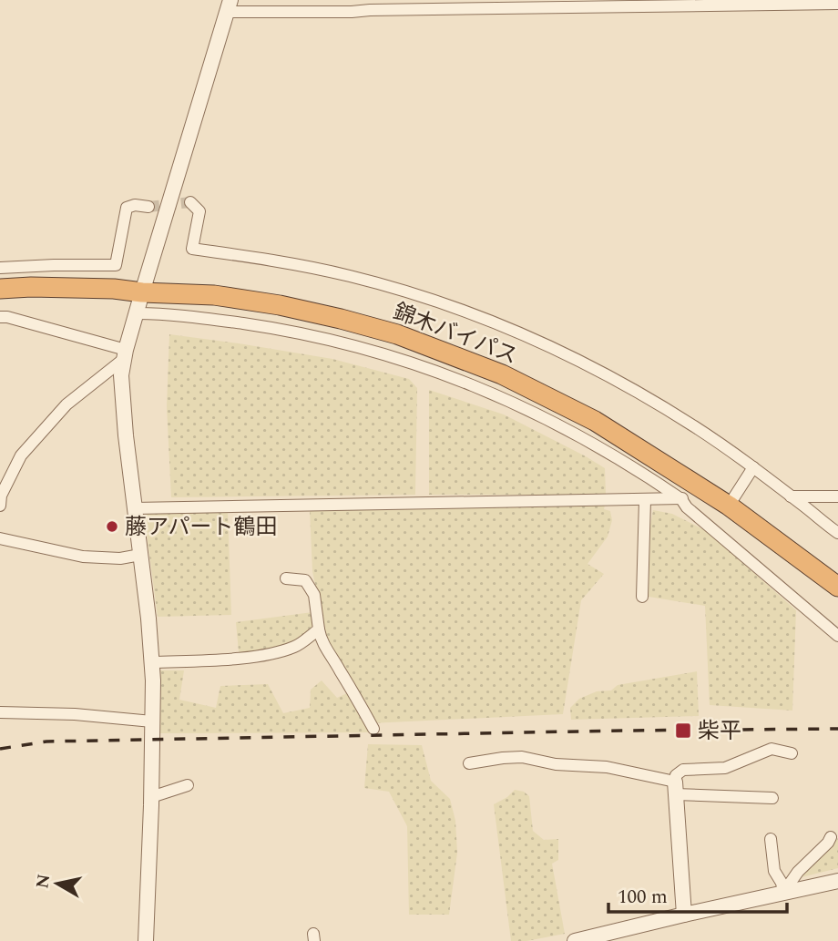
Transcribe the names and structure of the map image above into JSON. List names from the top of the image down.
{
  "streets": {
    "highway": ["錦木バイパス"]
  },
  "places": {
    "other": ["藤アパート鶴田"],
    "transit": ["柴平"]
  },
  "scale_bar": "100 m",
  "north": "left"
}
